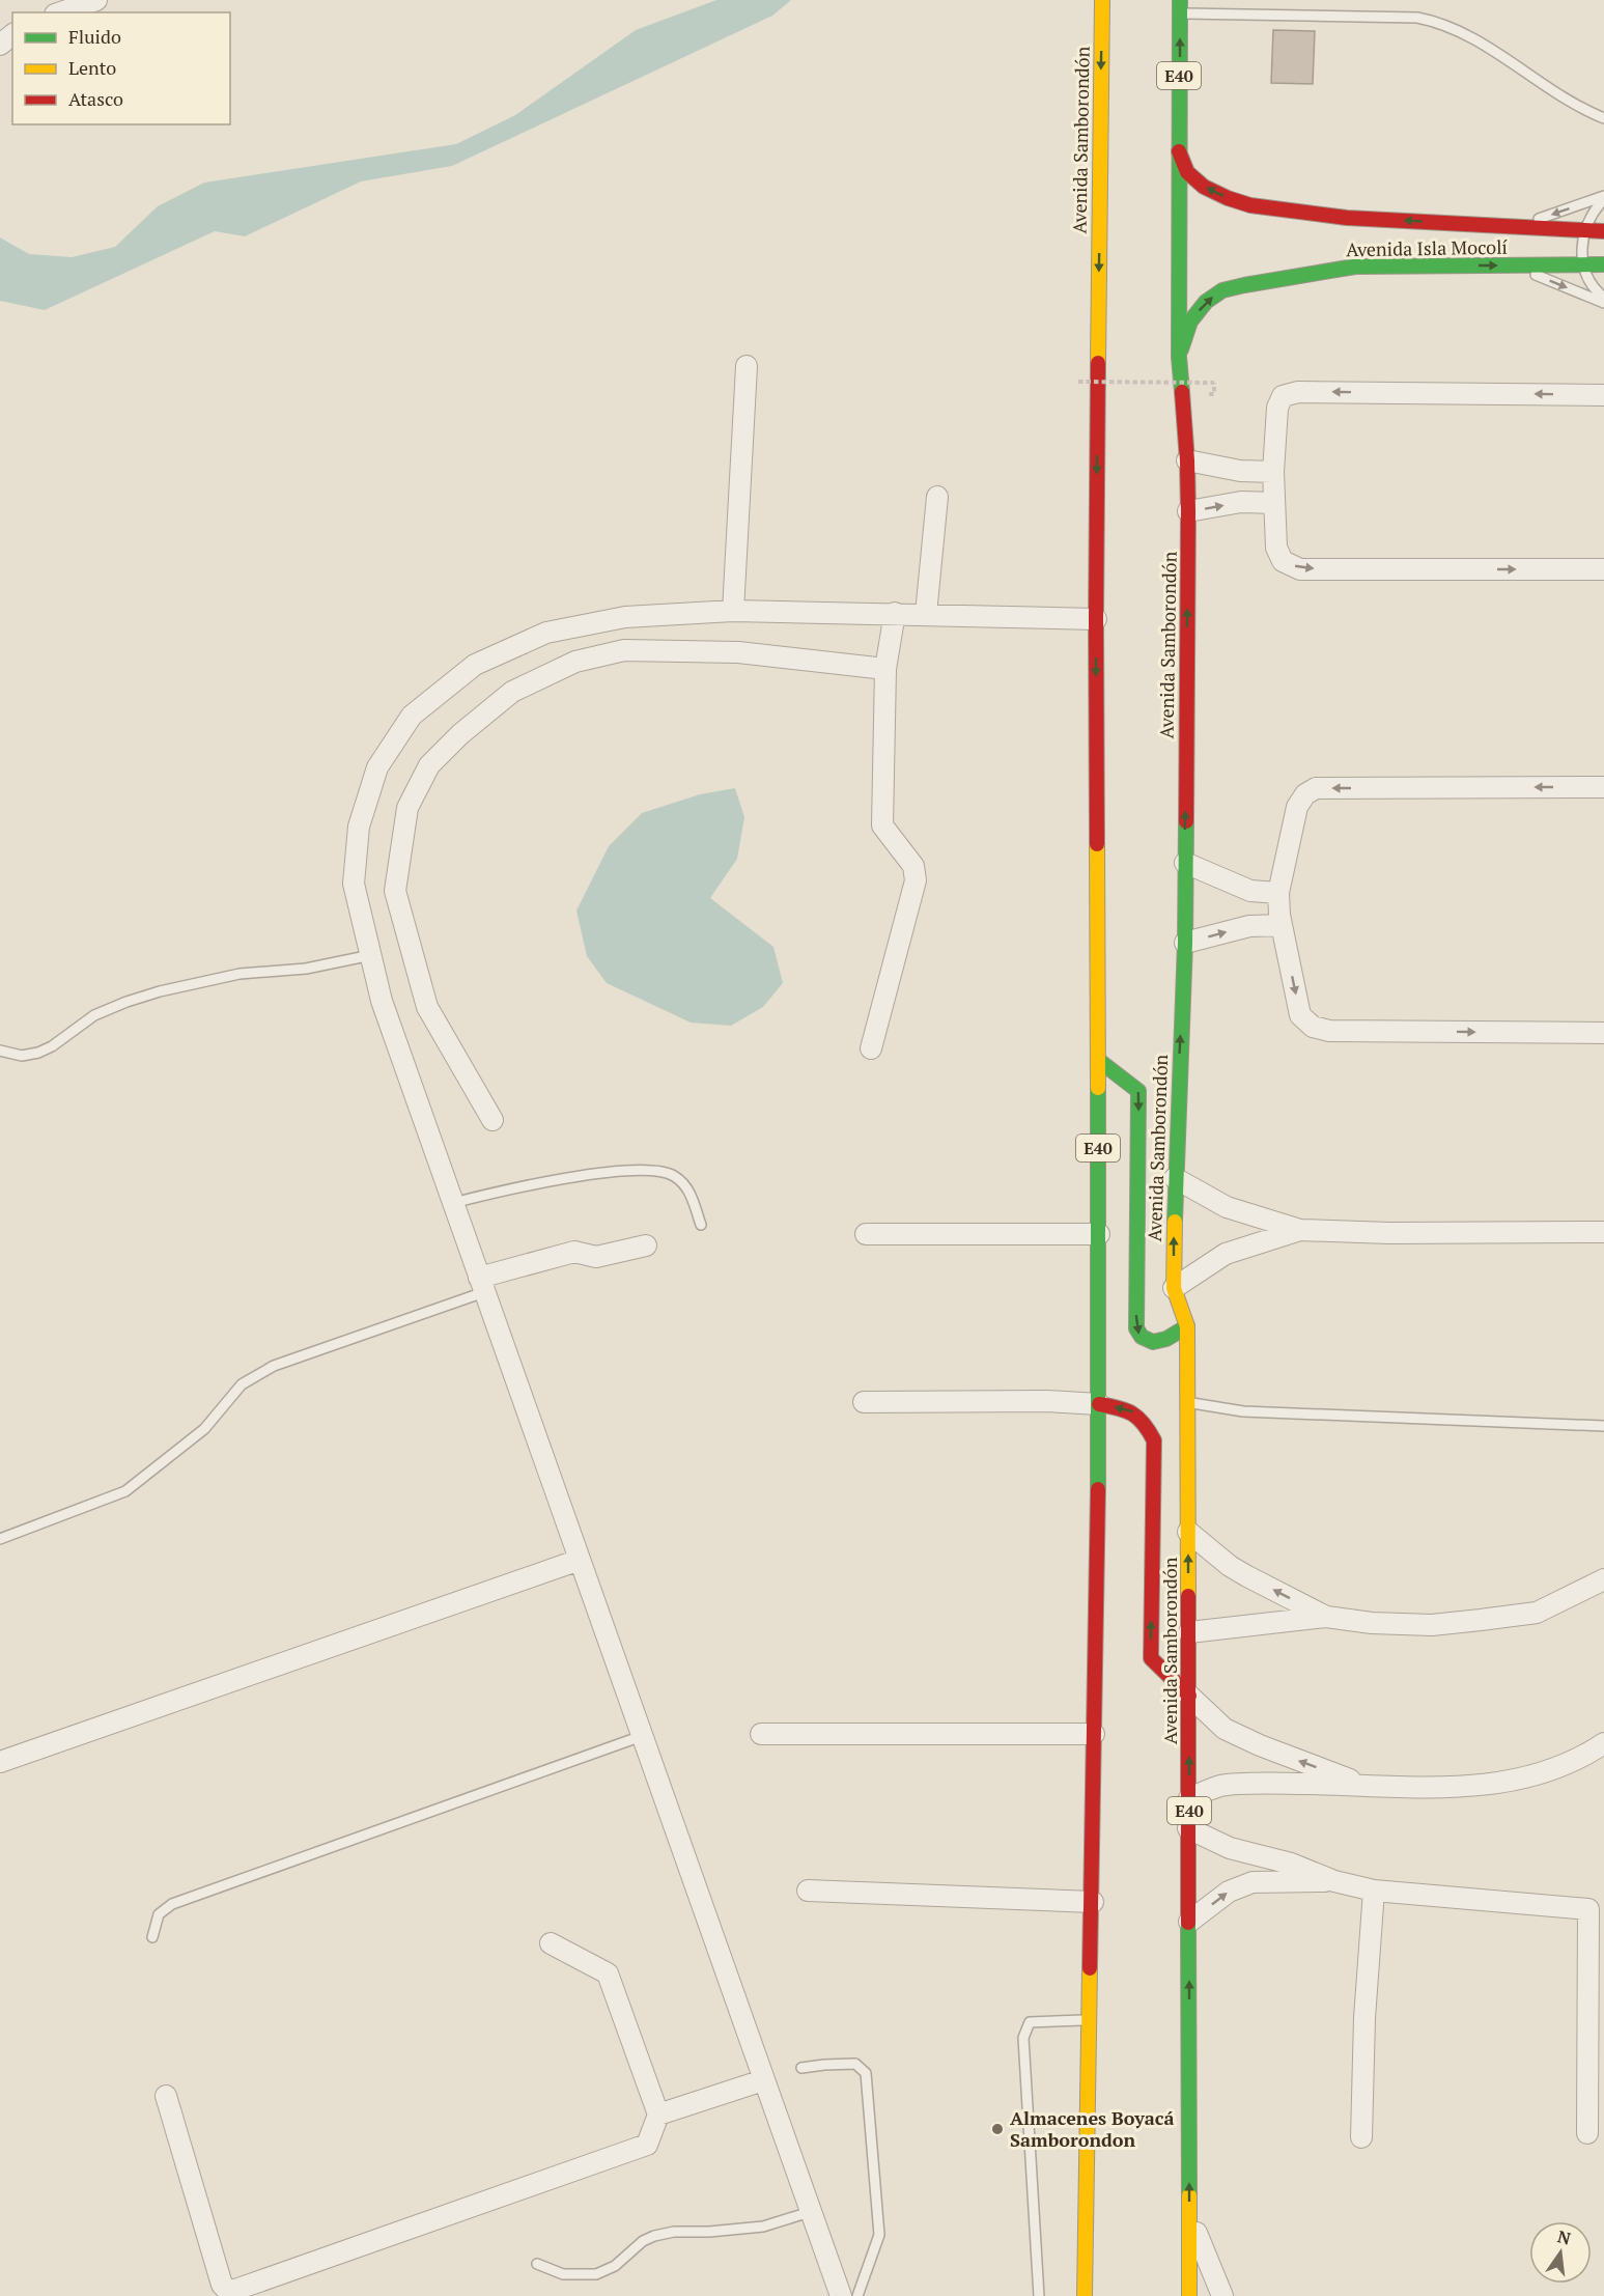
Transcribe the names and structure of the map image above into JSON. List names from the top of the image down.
{
  "streets": {
    "main road": ["E40", "Avenida Samborondón", "Avenida Isla Mocolí"]
  },
  "crossings": [
    ["Avenida Samborondón", "Avenida Isla Mocolí"]
  ],
  "places": ["Almacenes Boyacá Samborondon"],
  "legend": ["Fluido", "Lento", "Atasco"],
  "north": "top"
}
